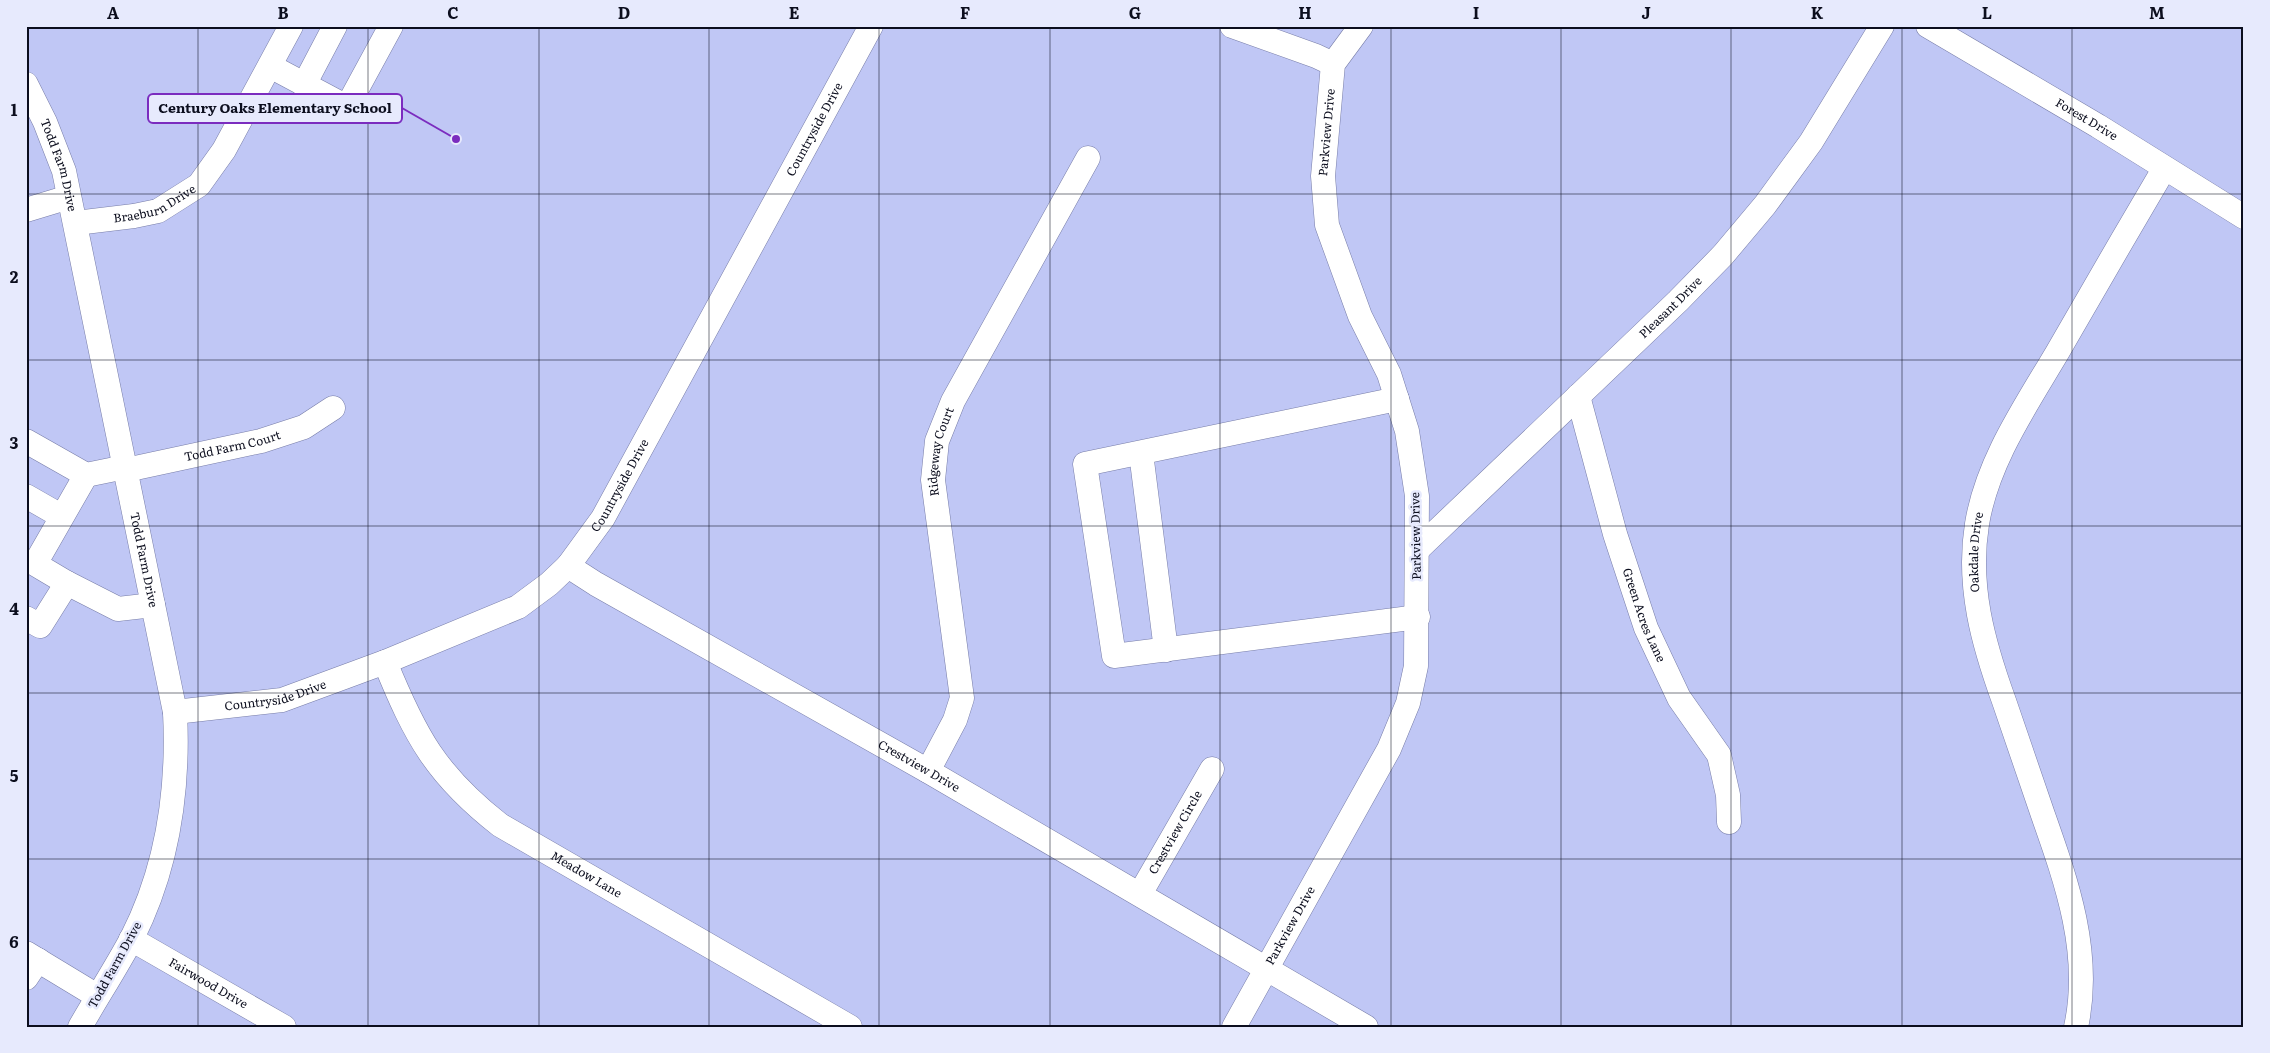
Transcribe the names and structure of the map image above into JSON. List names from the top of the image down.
{
  "streets": {
    "street": [
      "Forest Drive",
      "Countryside Drive",
      "Parkview Drive",
      "Todd Farm Drive",
      "Braeburn Drive",
      "Pleasant Drive",
      "Todd Farm Court",
      "Ridgeway Court",
      "Oakdale Drive",
      "Green Acres Lane",
      "Crestview Drive",
      "Crestview Circle",
      "Meadow Lane",
      "Fairwood Drive"
    ]
  },
  "crossings": [
    ["Forest Drive", "Oakdale Drive"],
    ["Countryside Drive", "Todd Farm Drive"],
    ["Countryside Drive", "Crestview Drive"],
    ["Countryside Drive", "Meadow Lane"],
    ["Parkview Drive", "Pleasant Drive"],
    ["Parkview Drive", "Crestview Drive"],
    ["Todd Farm Drive", "Braeburn Drive"],
    ["Todd Farm Drive", "Todd Farm Court"],
    ["Todd Farm Drive", "Fairwood Drive"],
    ["Pleasant Drive", "Green Acres Lane"],
    ["Ridgeway Court", "Crestview Drive"],
    ["Crestview Drive", "Crestview Circle"]
  ],
  "places": ["Century Oaks Elementary School"],
  "grid": {
    "columns": [
      "A",
      "B",
      "C",
      "D",
      "E",
      "F",
      "G",
      "H",
      "I",
      "J",
      "K",
      "L",
      "M"
    ],
    "rows": [
      "1",
      "2",
      "3",
      "4",
      "5",
      "6"
    ]
  }
}
